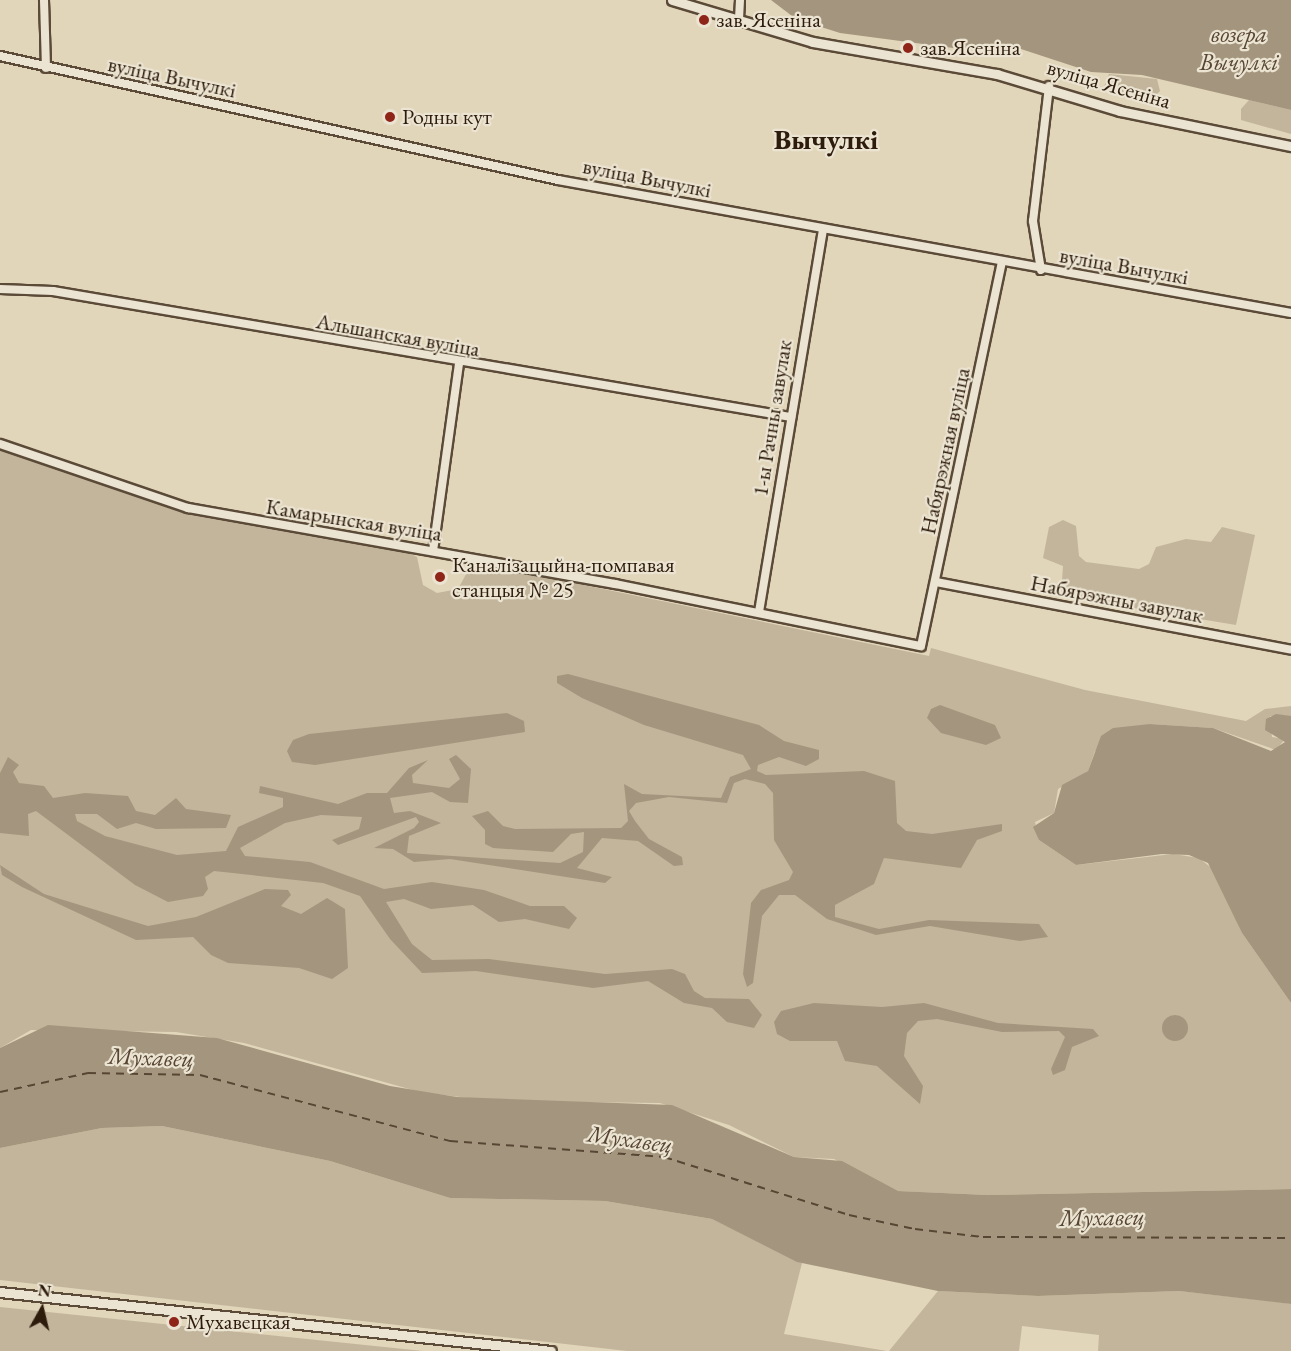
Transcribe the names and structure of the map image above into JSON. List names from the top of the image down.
{
  "streets": {
    "street": [
      "вуліца Вычулкі",
      "вуліца Ясеніна",
      "Альшанская вуліца",
      "1-ы Рачны завулак",
      "Набярэжная вуліца",
      "Камарынская вуліца",
      "Набярэжны завулак"
    ]
  },
  "crossings": [
    ["вуліца Вычулкі", "1-ы Рачны завулак"],
    ["вуліца Вычулкі", "Набярэжная вуліца"],
    ["Альшанская вуліца", "1-ы Рачны завулак"],
    ["1-ы Рачны завулак", "Камарынская вуліца"],
    ["Набярэжная вуліца", "Камарынская вуліца"],
    ["Набярэжная вуліца", "Набярэжны завулак"]
  ],
  "districts": ["Вычулкі"],
  "water": ["возера Вычулкі", "Мухавец"],
  "places": [
    "зав. Ясеніна",
    "зав.Ясеніна",
    "Родны кут",
    "Каналізацыйна-помпавая станцыя № 25",
    "Мухавецкая"
  ],
  "north": "top"
}
